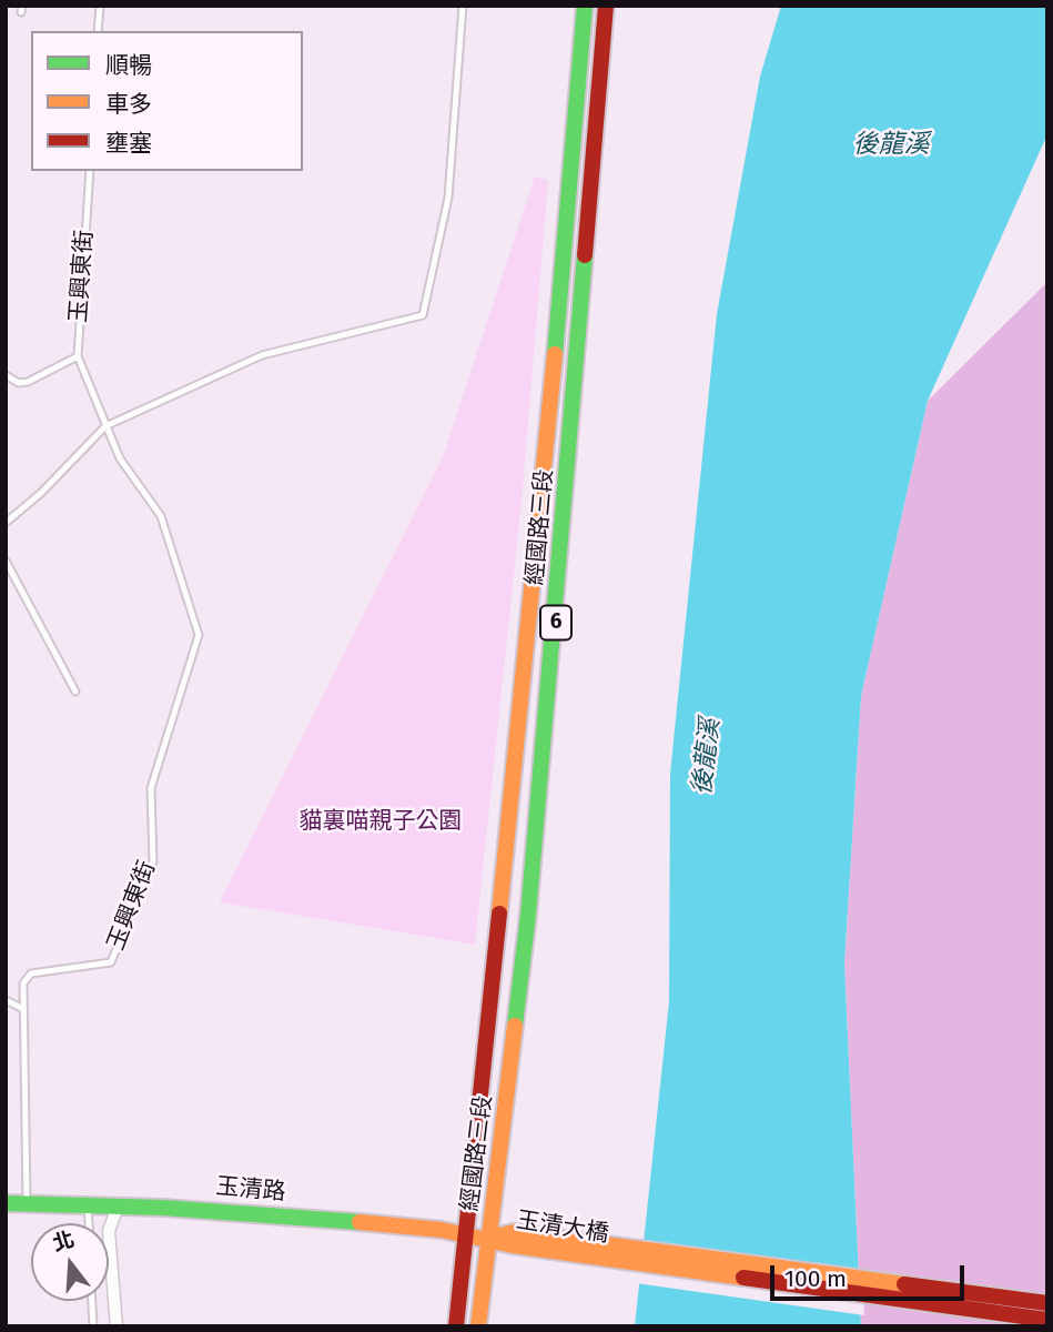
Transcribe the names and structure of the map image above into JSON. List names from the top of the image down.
{
  "streets": {
    "main road": [
      "經國路三段",
      "6",
      "玉清路",
      "玉清大橋"
    ],
    "lane": ["玉興東街"]
  },
  "crossings": [
    ["玉興東街", "玉清路"],
    ["經國路三段", "6"],
    ["經國路三段", "玉清路"],
    ["經國路三段", "玉清大橋"],
    ["6", "玉清路"],
    ["6", "玉清大橋"],
    ["玉清路", "玉清大橋"]
  ],
  "water": ["後龍溪"],
  "parks": ["貓裏喵親子公園"],
  "legend": ["順暢", "車多", "壅塞"],
  "scale_bar": "100 m",
  "north": "top"
}
